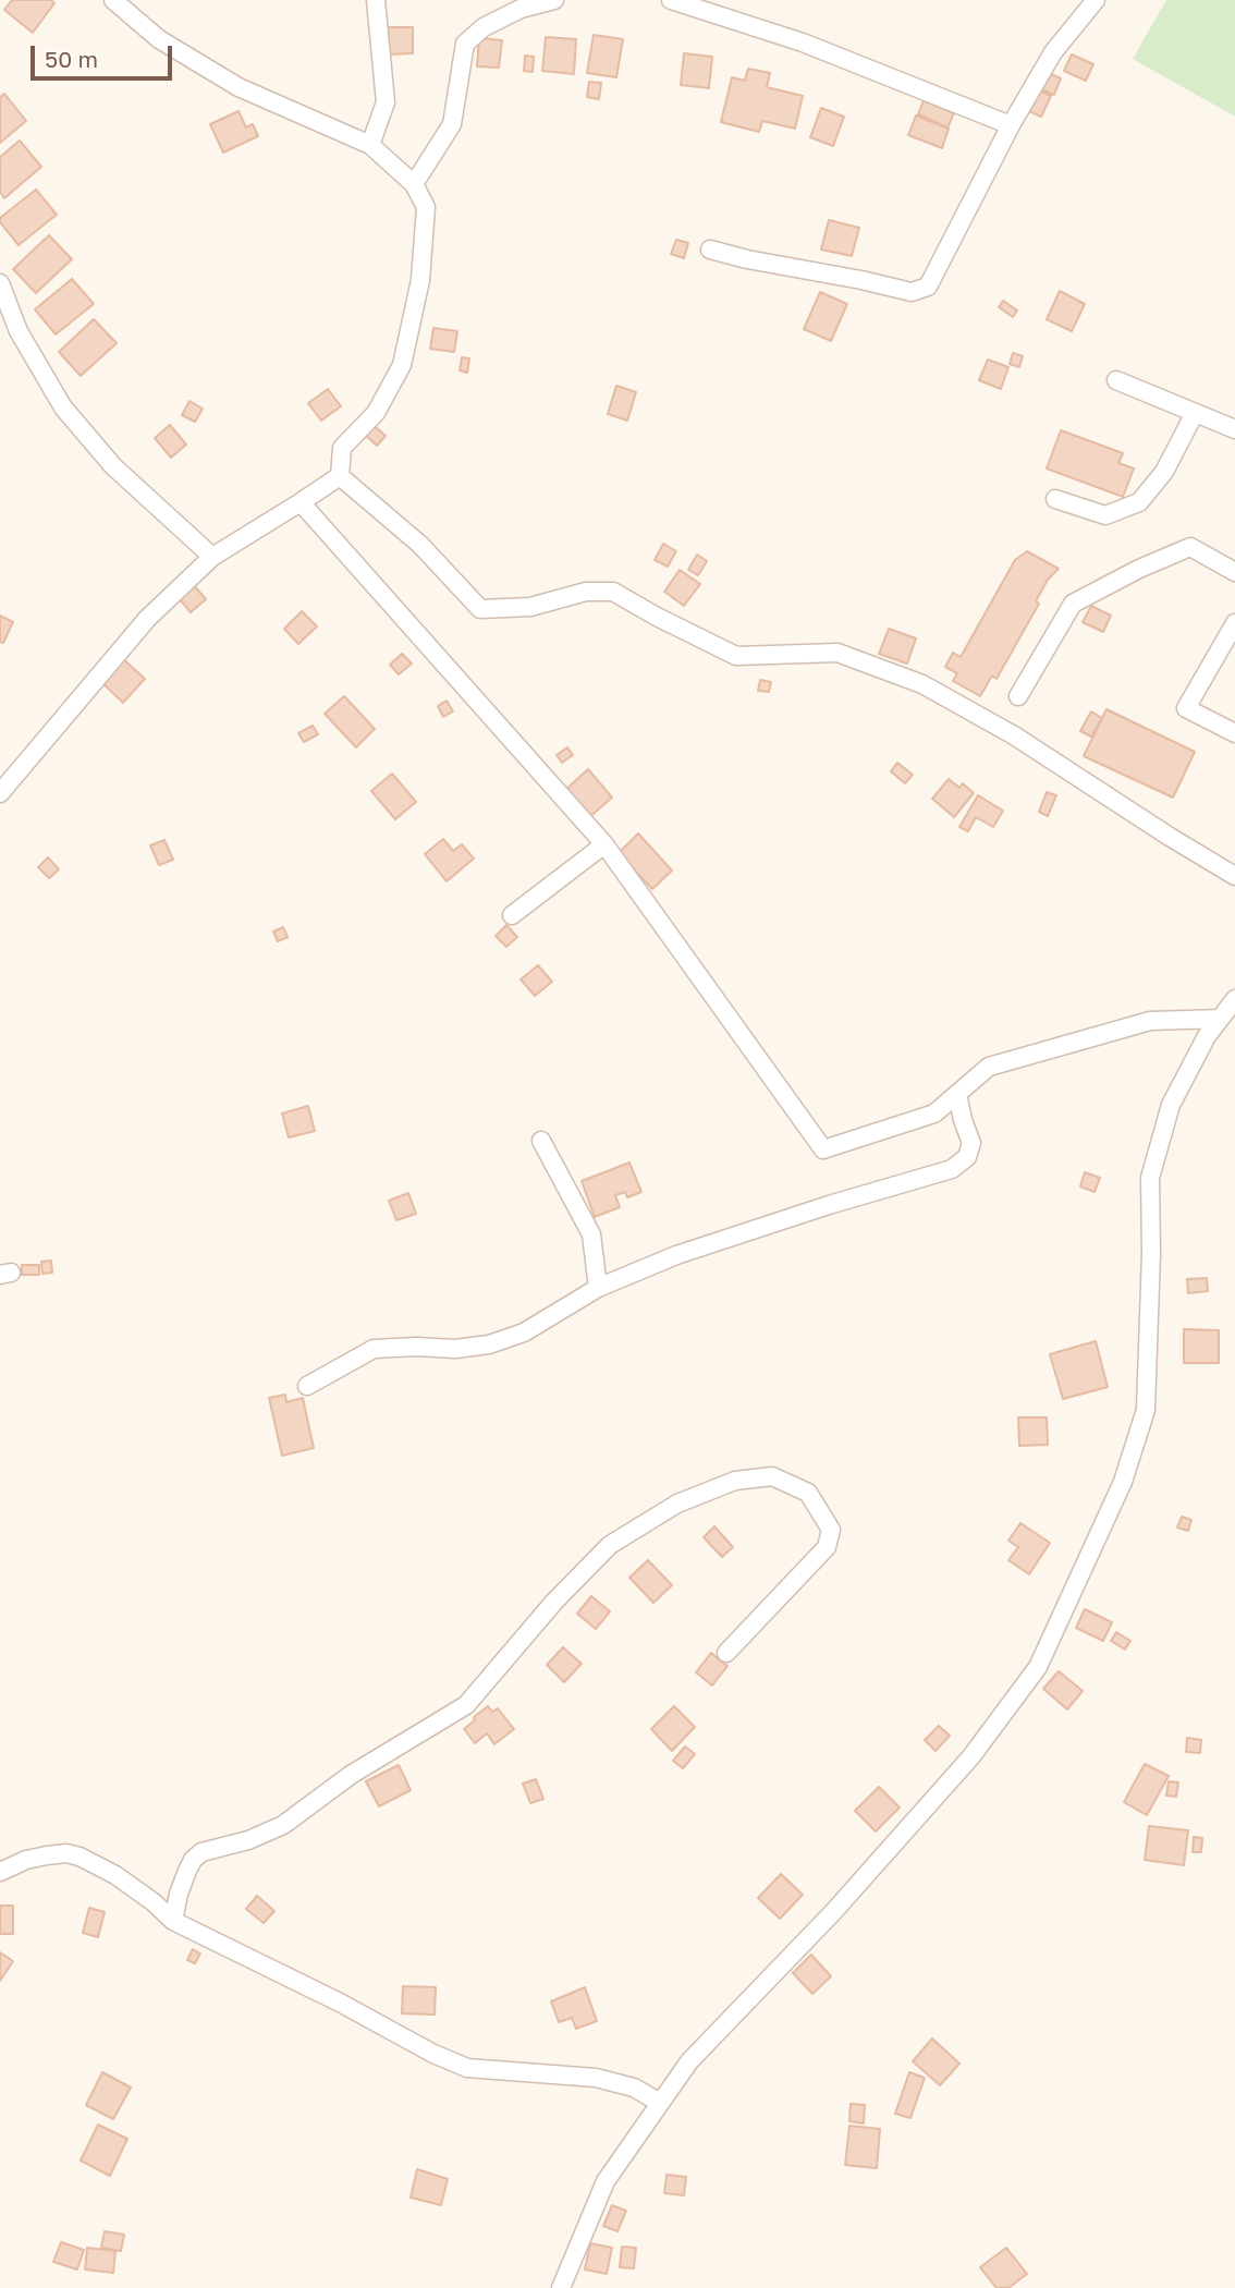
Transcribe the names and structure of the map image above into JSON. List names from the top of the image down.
{
  "scale_bar": "50 m"
}
